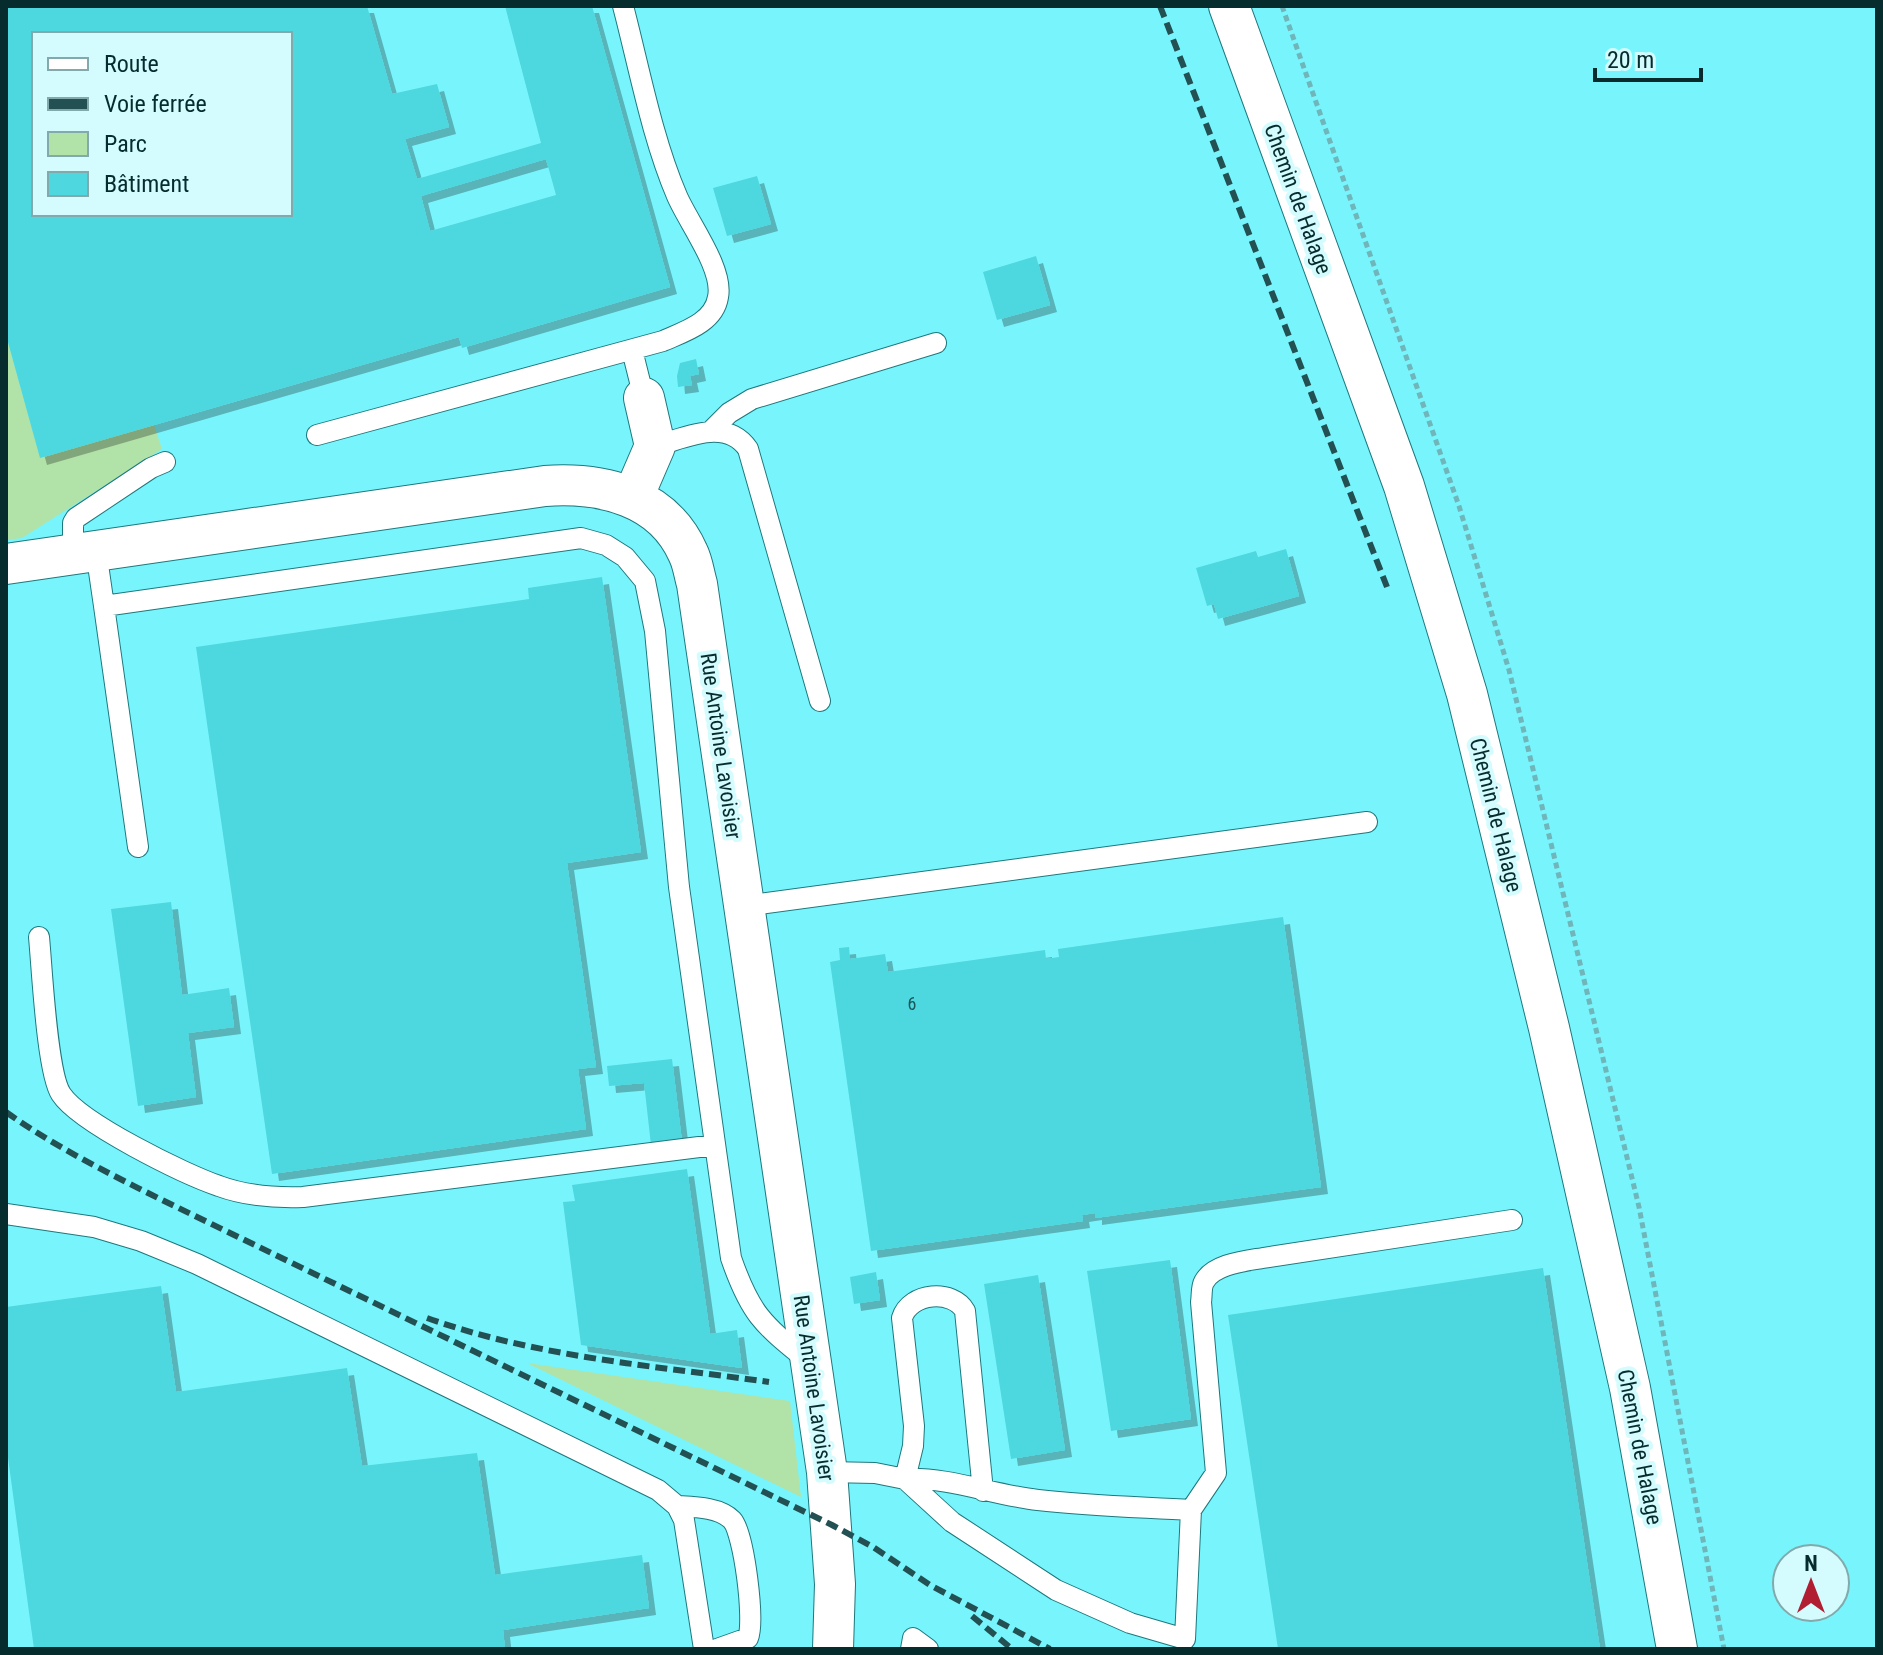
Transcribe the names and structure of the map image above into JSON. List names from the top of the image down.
{
  "streets": {
    "street": ["Chemin de Halage", "Rue Antoine Lavoisier"]
  },
  "house_numbers": ["6"],
  "legend": [
    "Route",
    "Voie ferrée",
    "Parc",
    "Bâtiment"
  ],
  "scale_bar": "20 m",
  "north": "top"
}
